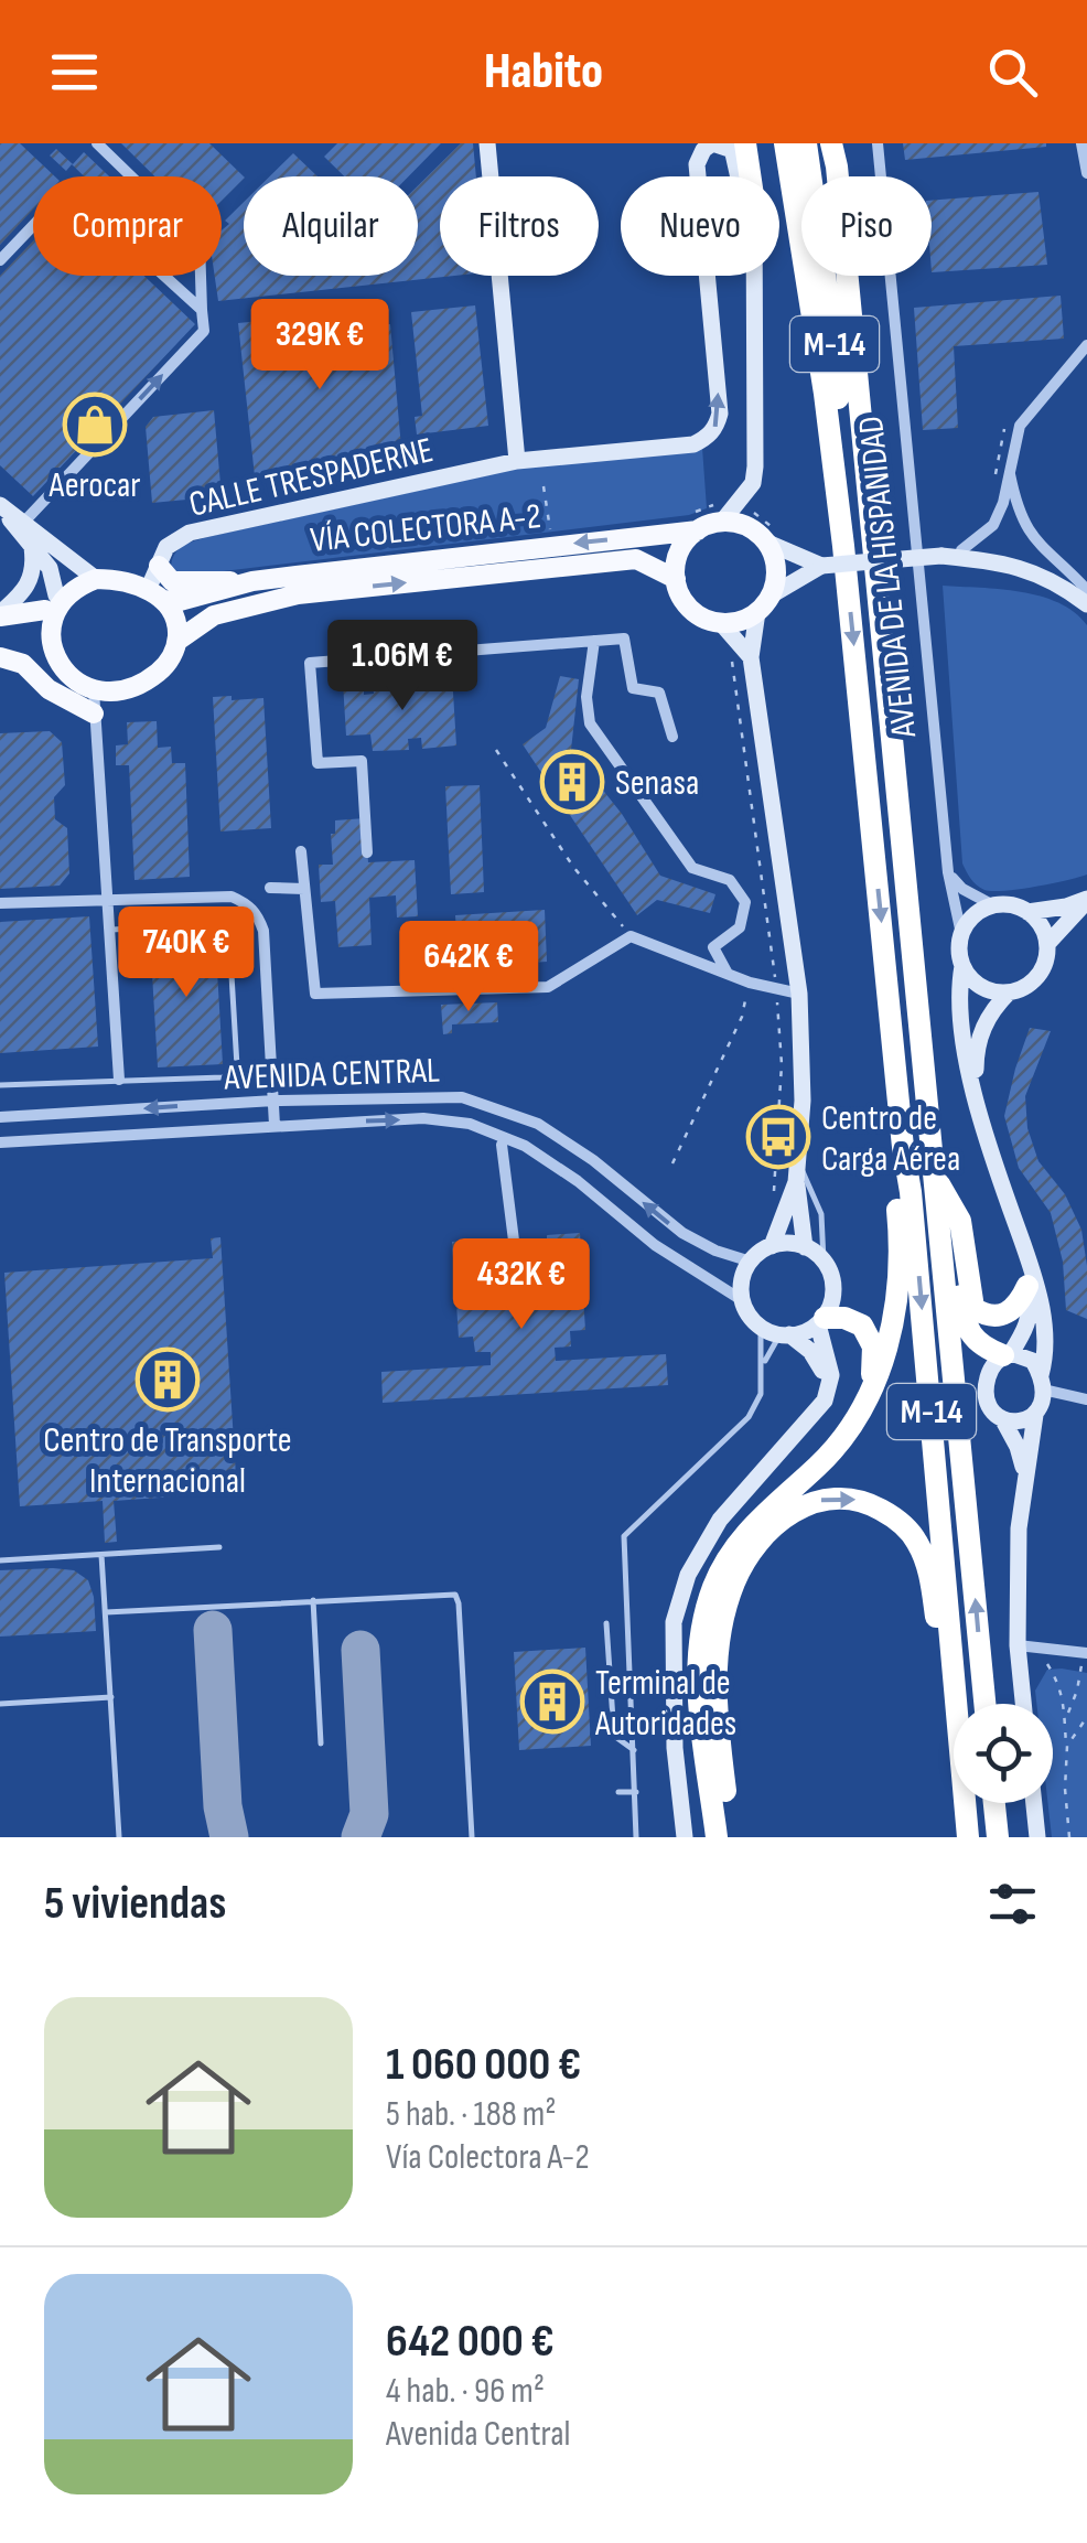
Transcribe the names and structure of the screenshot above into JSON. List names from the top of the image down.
{
  "streets": {
    "highway": ["M-14", "AVENIDA DE LA HISPANIDAD"],
    "main road": ["VÍA COLECTORA A-2"],
    "street": ["CALLE TRESPADERNE", "AVENIDA CENTRAL"]
  },
  "crossings": [
    ["M-14", "AVENIDA DE LA HISPANIDAD"],
    ["CALLE TRESPADERNE", "VÍA COLECTORA A-2"]
  ],
  "places": {
    "shop": ["Aerocar"],
    "building": ["Senasa", "Centro de Transporte Internacional", "Terminal de Autoridades"],
    "bus stop": ["Centro de Carga Aérea"]
  },
  "page": {
    "header": "Habito",
    "chip": [
      "Comprar",
      "Alquilar",
      "Filtros",
      "Nuevo",
      "Piso"
    ],
    "price": [
      "329K €",
      "1.06M €",
      "740K €",
      "642K €",
      "432K €"
    ],
    "heading": "5 viviendas",
    "list": [
      {
        "name": "1 060 000 €",
        "note": "5 hab. · 188 m² · Vía Colectora A-2"
      },
      {
        "name": "642 000 €",
        "note": "4 hab. · 96 m² · Avenida Central"
      }
    ]
  }
}
